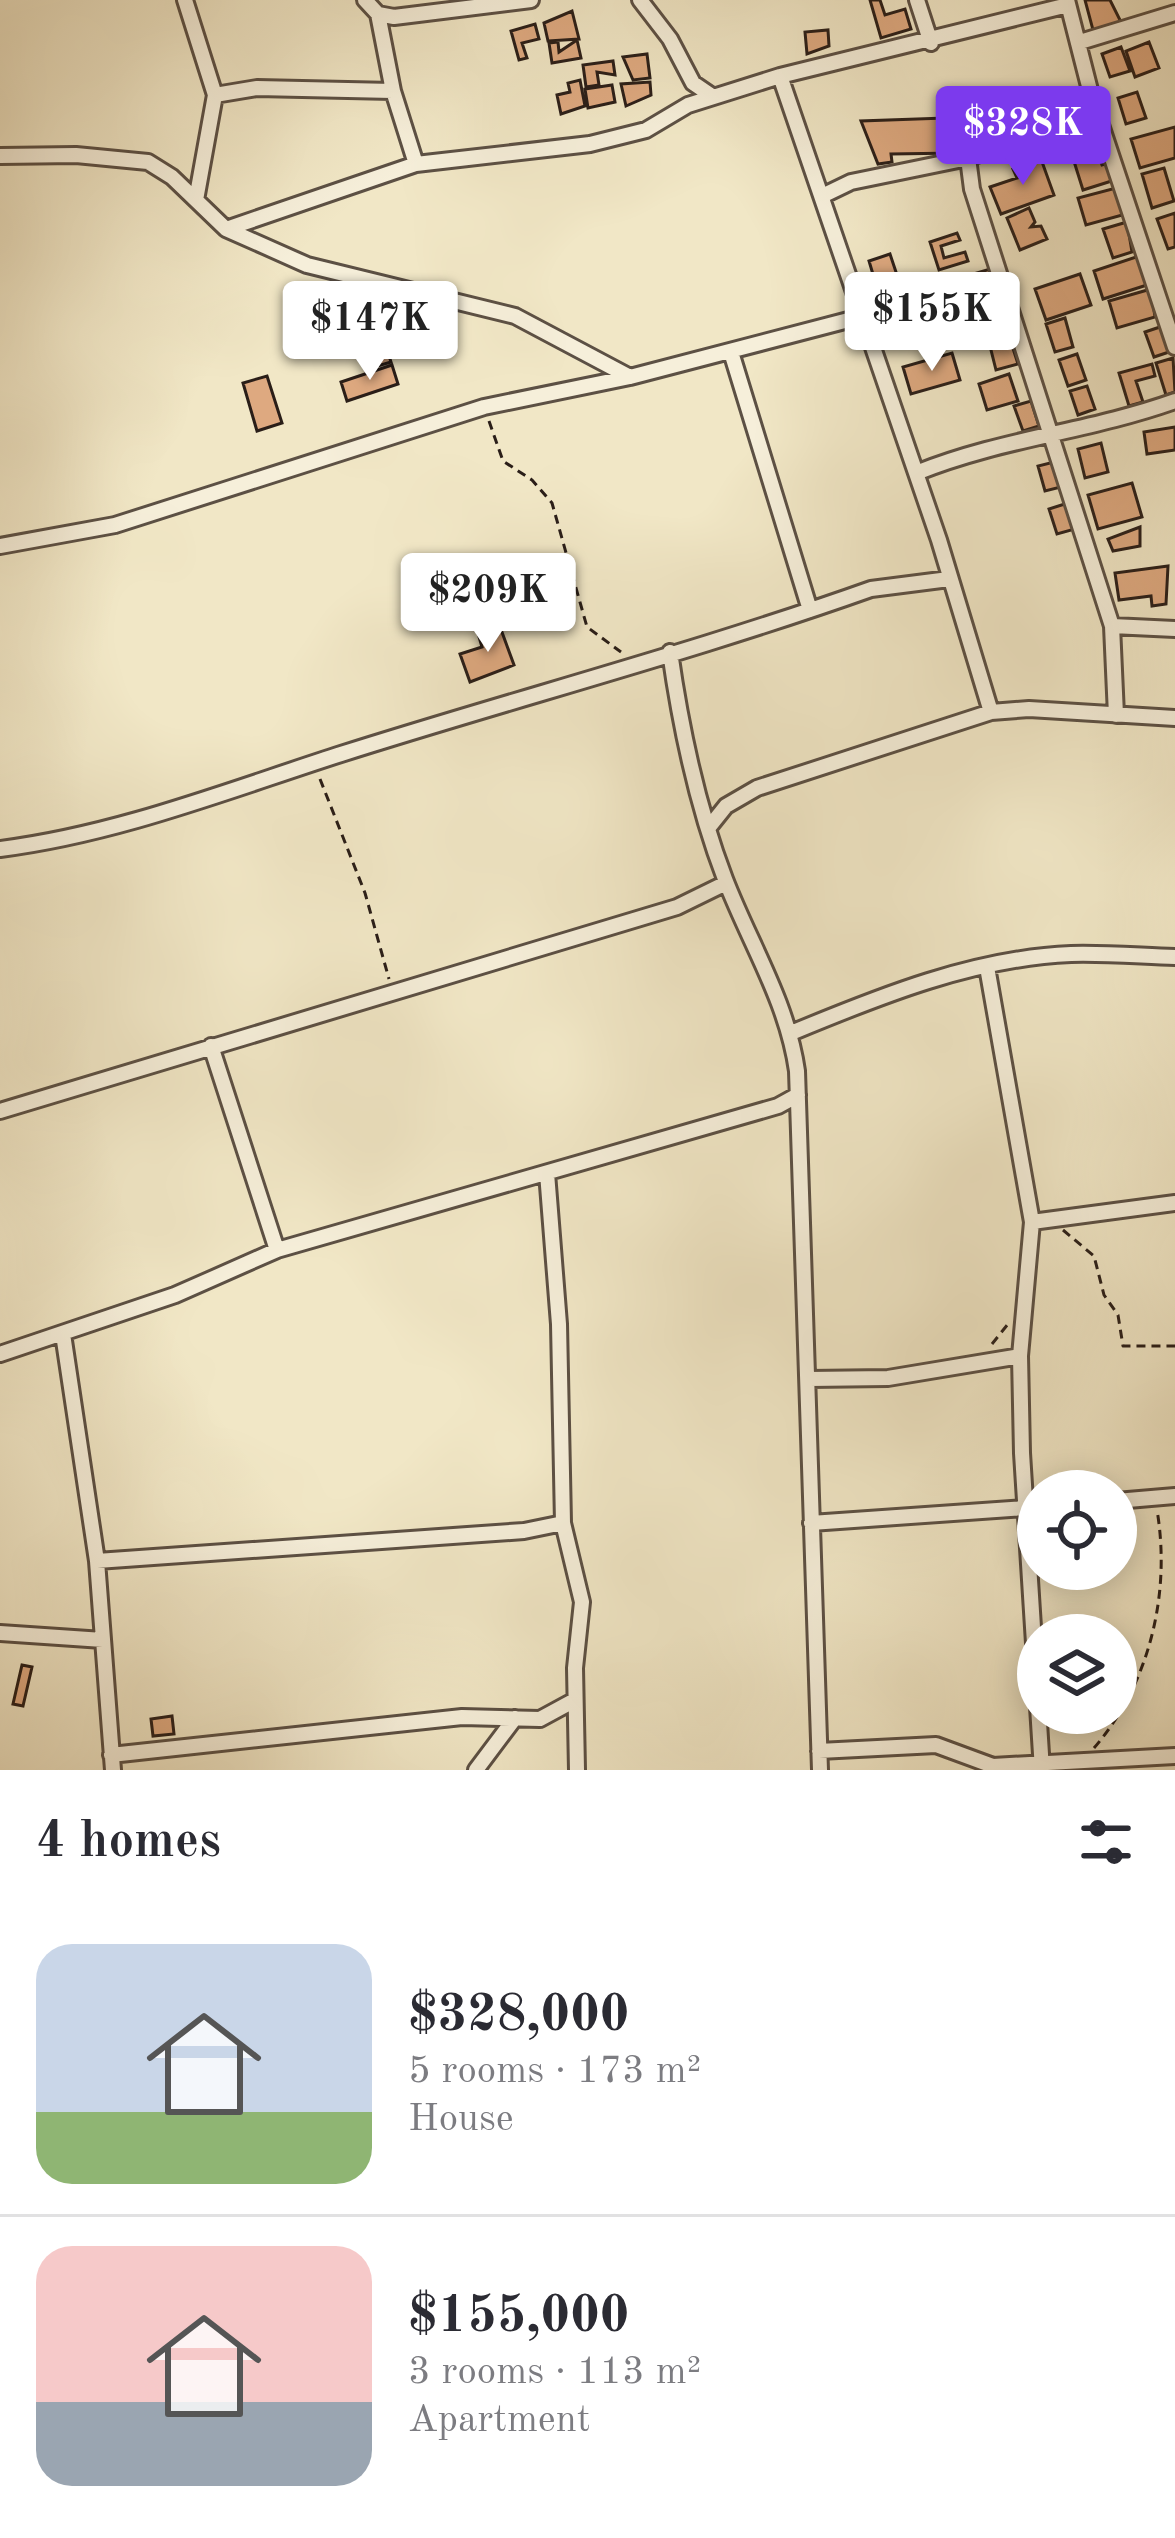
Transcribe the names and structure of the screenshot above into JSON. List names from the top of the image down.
{
  "page": {
    "price": [
      "$328K",
      "$155K",
      "$147K",
      "$209K"
    ],
    "heading": "4 homes",
    "list": [
      {
        "name": "$328,000",
        "note": "5 rooms · 173 m² · House"
      },
      {
        "name": "$155,000",
        "note": "3 rooms · 113 m² · Apartment"
      }
    ]
  }
}
